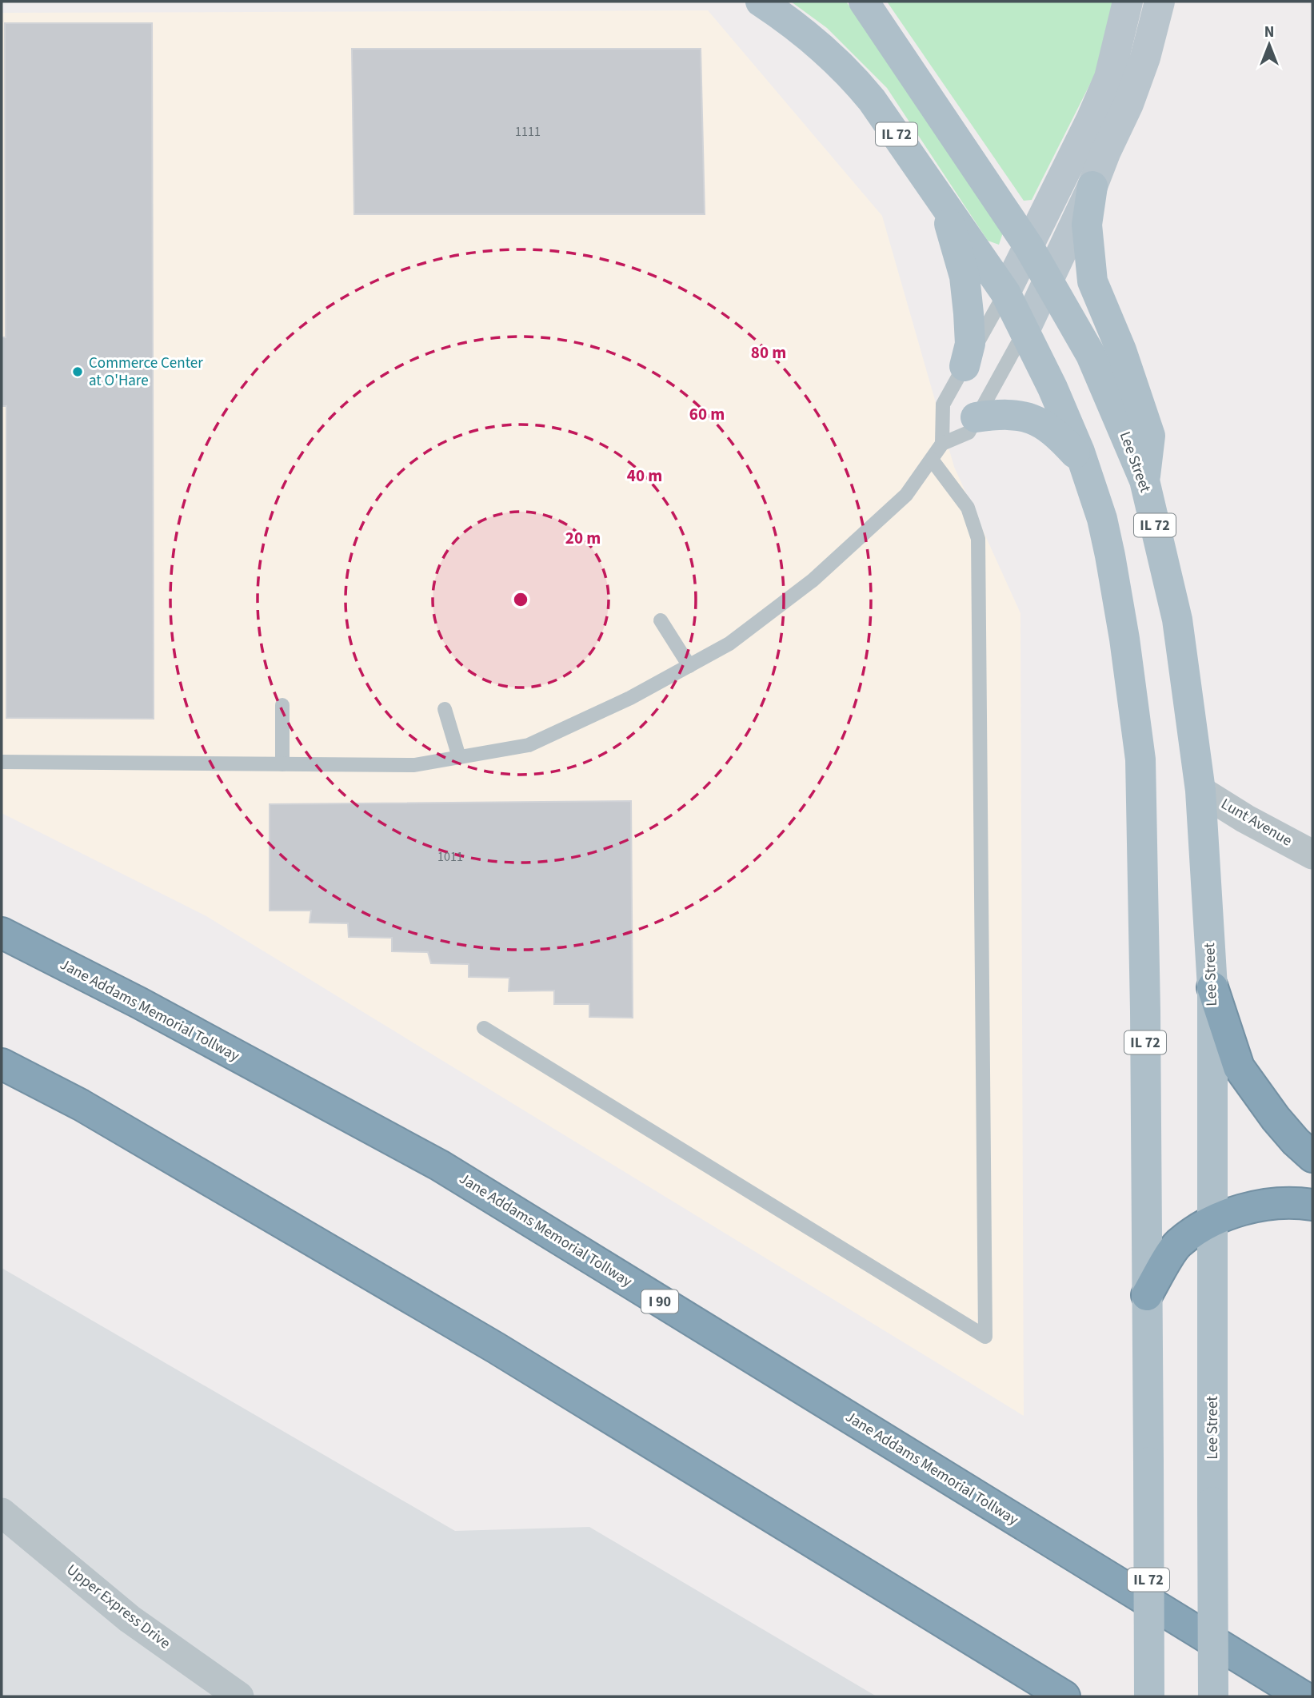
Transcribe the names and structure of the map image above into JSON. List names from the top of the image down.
{
  "streets": {
    "highway": ["Jane Addams Memorial Tollway", "I 90"],
    "main road": ["IL 72", "Lee Street"],
    "street": ["Lunt Avenue", "Upper Express Drive"]
  },
  "crossings": [
    ["IL 72", "Lee Street"],
    ["Lee Street", "Lunt Avenue"]
  ],
  "places": ["Commerce Center at O'Hare"],
  "house_numbers": ["1111", "1011"],
  "north": "top",
  "rings": [
    "80 m",
    "60 m",
    "40 m",
    "20 m"
  ]
}
